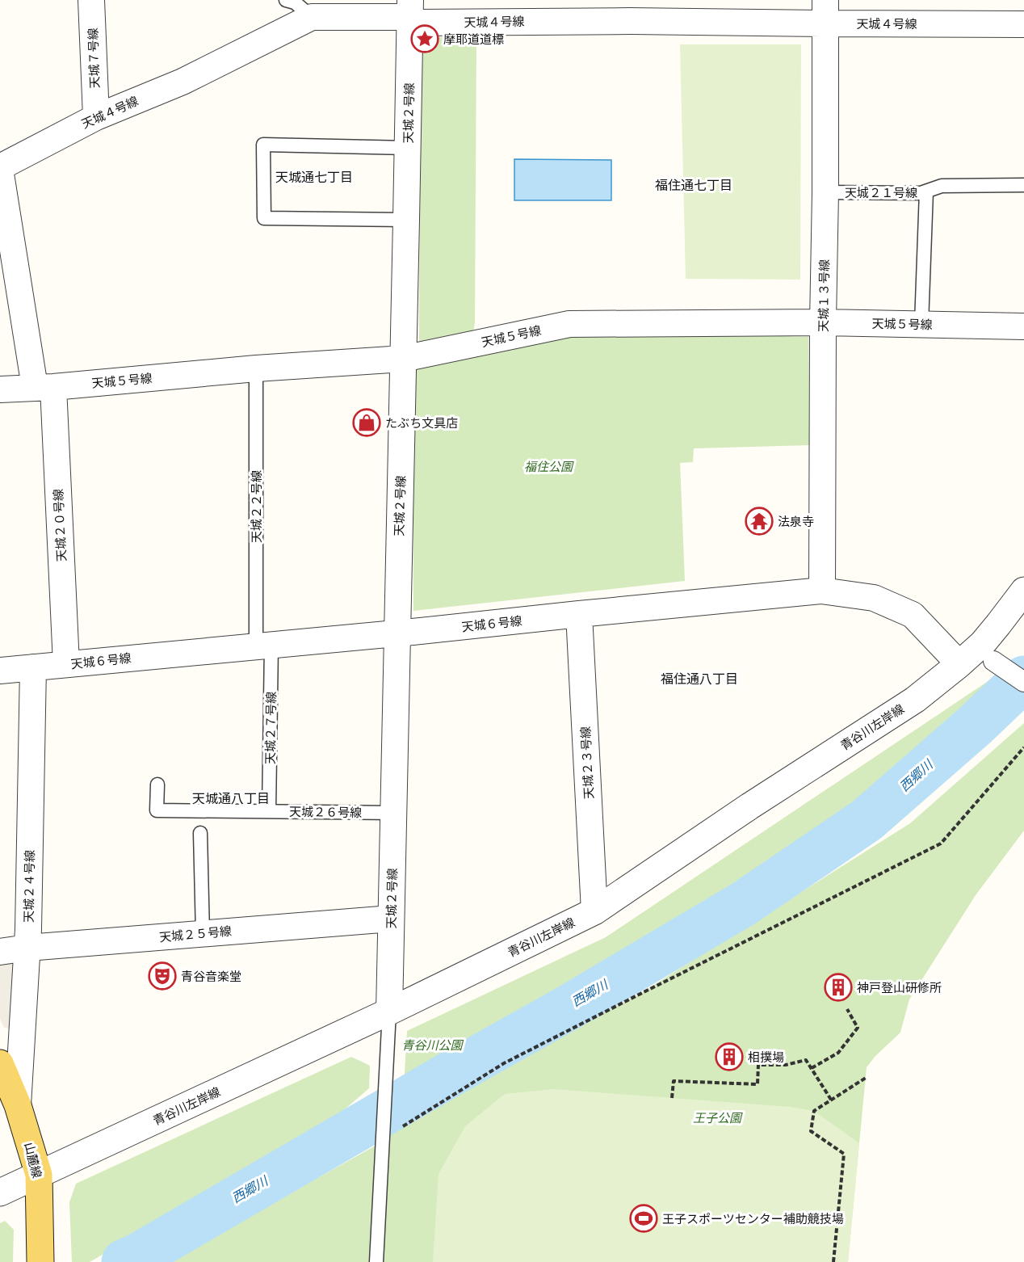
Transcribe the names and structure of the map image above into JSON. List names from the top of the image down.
{
  "streets": {
    "main road": ["山麓線"],
    "street": [
      "天城４号線",
      "天城７号線",
      "天城２号線",
      "天城１３号線",
      "天城５号線",
      "天城２０号線",
      "天城６号線",
      "青谷川左岸線",
      "天城２３号線",
      "天城２４号線",
      "天城２５号線"
    ],
    "lane": [
      "天城２１号線",
      "天城２２号線",
      "天城２７号線",
      "天城２６号線"
    ]
  },
  "crossings": [
    ["天城４号線", "天城７号線"],
    ["天城４号線", "天城２号線"],
    ["天城４号線", "天城１３号線"],
    ["天城４号線", "天城２０号線"],
    ["天城２号線", "天城５号線"],
    ["天城２号線", "天城６号線"],
    ["天城２号線", "青谷川左岸線"],
    ["天城２号線", "天城２６号線"],
    ["天城２号線", "天城２５号線"],
    ["天城２１号線", "天城１３号線"],
    ["天城１３号線", "天城５号線"],
    ["天城１３号線", "天城６号線"],
    ["天城５号線", "天城２２号線"],
    ["天城５号線", "天城２０号線"],
    ["天城２２号線", "天城６号線"],
    ["天城２２号線", "天城２７号線"],
    ["天城２０号線", "天城６号線"],
    ["天城６号線", "青谷川左岸線"],
    ["天城６号線", "天城２７号線"],
    ["天城６号線", "天城２３号線"],
    ["天城６号線", "天城２４号線"],
    ["青谷川左岸線", "天城２３号線"],
    ["青谷川左岸線", "山麓線"],
    ["天城２７号線", "天城２６号線"],
    ["天城２４号線", "天城２５号線"],
    ["天城２４号線", "山麓線"]
  ],
  "districts": [
    "天城通七丁目",
    "福住通七丁目",
    "福住通八丁目",
    "天城通八丁目"
  ],
  "water": ["西郷川"],
  "parks": ["福住公園", "青谷川公園", "王子公園"],
  "places": {
    "place": ["摩耶道道標"],
    "shop": ["たぶち文具店"],
    "temple": ["法泉寺"],
    "theatre": ["青谷音楽堂"],
    "building": ["神戸登山研修所", "相撲場"],
    "sports": ["王子スポーツセンター補助競技場"]
  }
}
